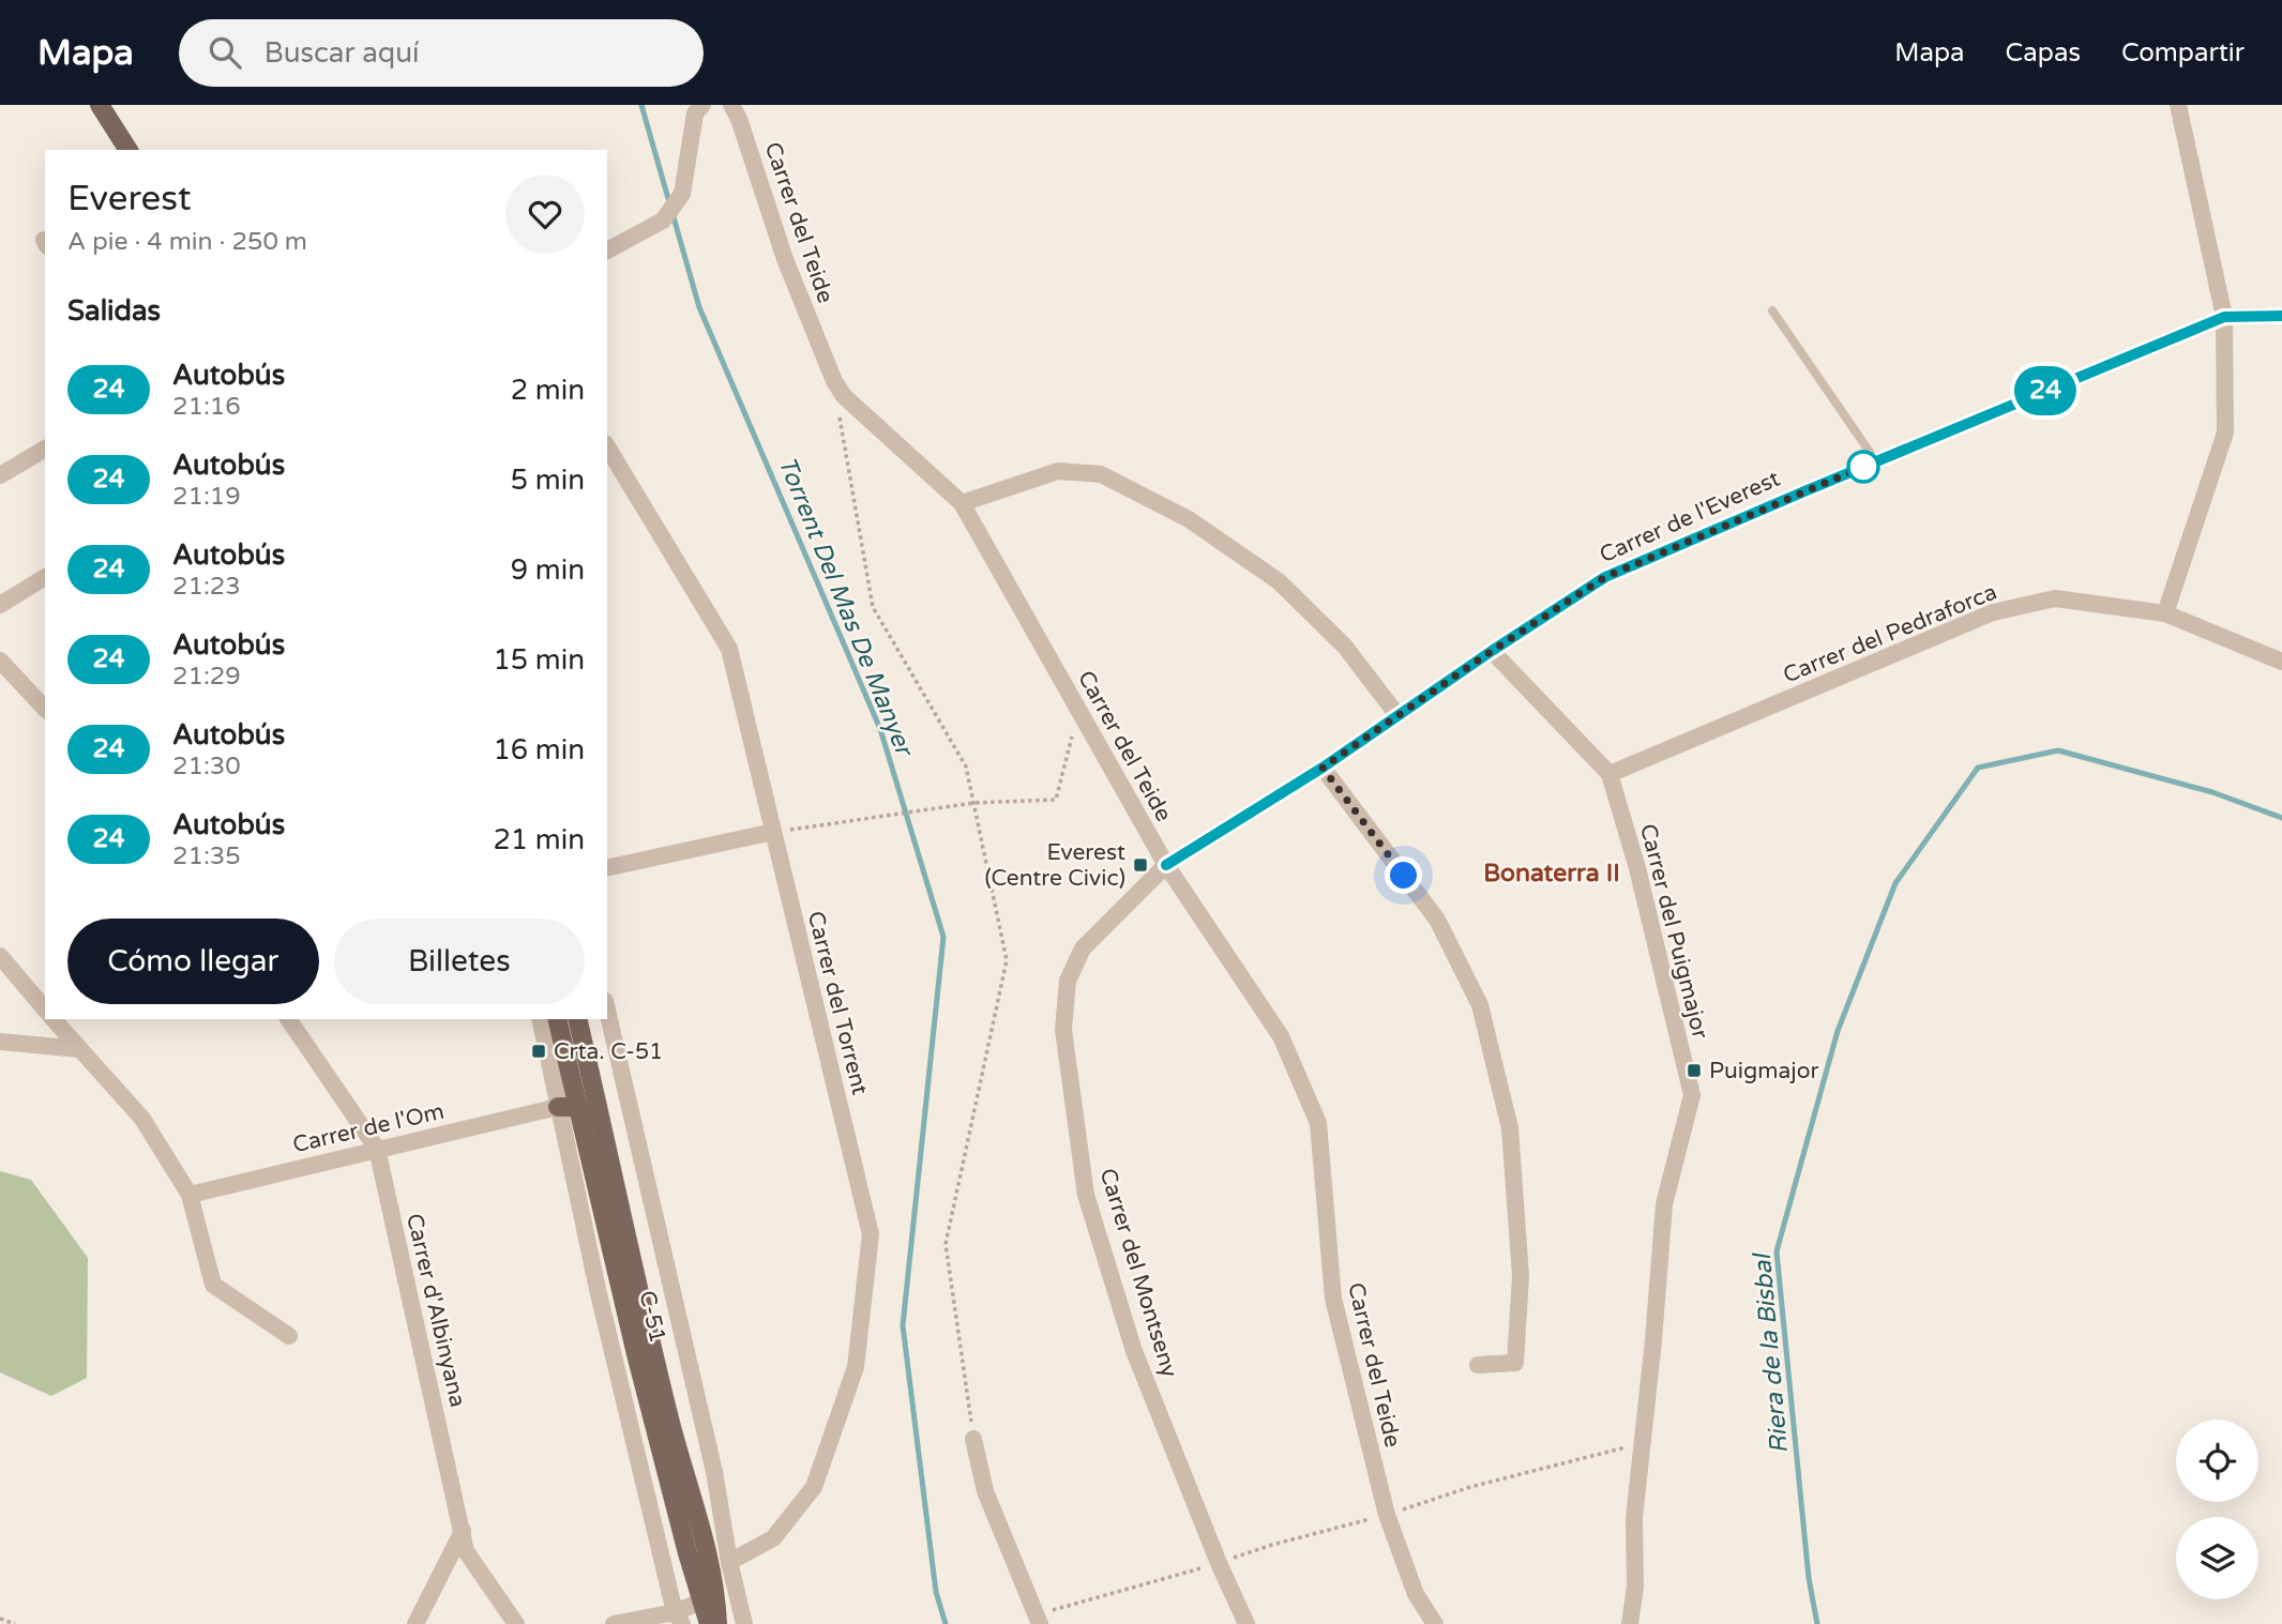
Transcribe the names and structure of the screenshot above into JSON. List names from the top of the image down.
{
  "streets": {
    "main road": ["C-51"],
    "street": [
      "Carrer del Teide",
      "Carrer de l'Everest",
      "Carrer del Pedraforca",
      "Carrer del Puigmajor",
      "Carrer del Torrent",
      "Carrer de l'Om",
      "Carrer del Montseny",
      "Carrer d'Albinyana"
    ]
  },
  "crossings": [
    ["Carrer del Teide", "Carrer de l'Everest"],
    ["Carrer del Teide", "Carrer del Montseny"],
    ["Carrer de l'Everest", "Carrer del Puigmajor"],
    ["Carrer de l'Everest", "Carrer del Montseny"],
    ["Carrer del Pedraforca", "Carrer del Puigmajor"],
    ["Carrer de l'Om", "Carrer d'Albinyana"],
    ["Carrer de l'Om", "C-51"]
  ],
  "districts": ["Bonaterra II"],
  "water": ["Torrent Del Mas De Manyer", "Riera de la Bisbal"],
  "places": {
    "transit": ["Everest (Centre Civic)", "Crta. C-51", "Puigmajor"]
  },
  "lines": ["bus line 24"],
  "page": {
    "header": "Mapa",
    "search": "Buscar aquí",
    "nav": ["Mapa", "Capas", "Compartir"],
    "on_map": "24",
    "heading": [
      ["Everest", "A pie · 4 min · 250 m"],
      "Salidas"
    ],
    "list": [
      {
        "mark": "24",
        "name": "Autobús",
        "note": "21:16",
        "value": "2 min"
      },
      {
        "mark": "24",
        "name": "Autobús",
        "note": "21:19",
        "value": "5 min"
      },
      {
        "mark": "24",
        "name": "Autobús",
        "note": "21:23",
        "value": "9 min"
      },
      {
        "mark": "24",
        "name": "Autobús",
        "note": "21:29",
        "value": "15 min"
      },
      {
        "mark": "24",
        "name": "Autobús",
        "note": "21:30",
        "value": "16 min"
      },
      {
        "mark": "24",
        "name": "Autobús",
        "note": "21:35",
        "value": "21 min"
      }
    ],
    "buttons": ["Cómo llegar", "Billetes"]
  }
}
